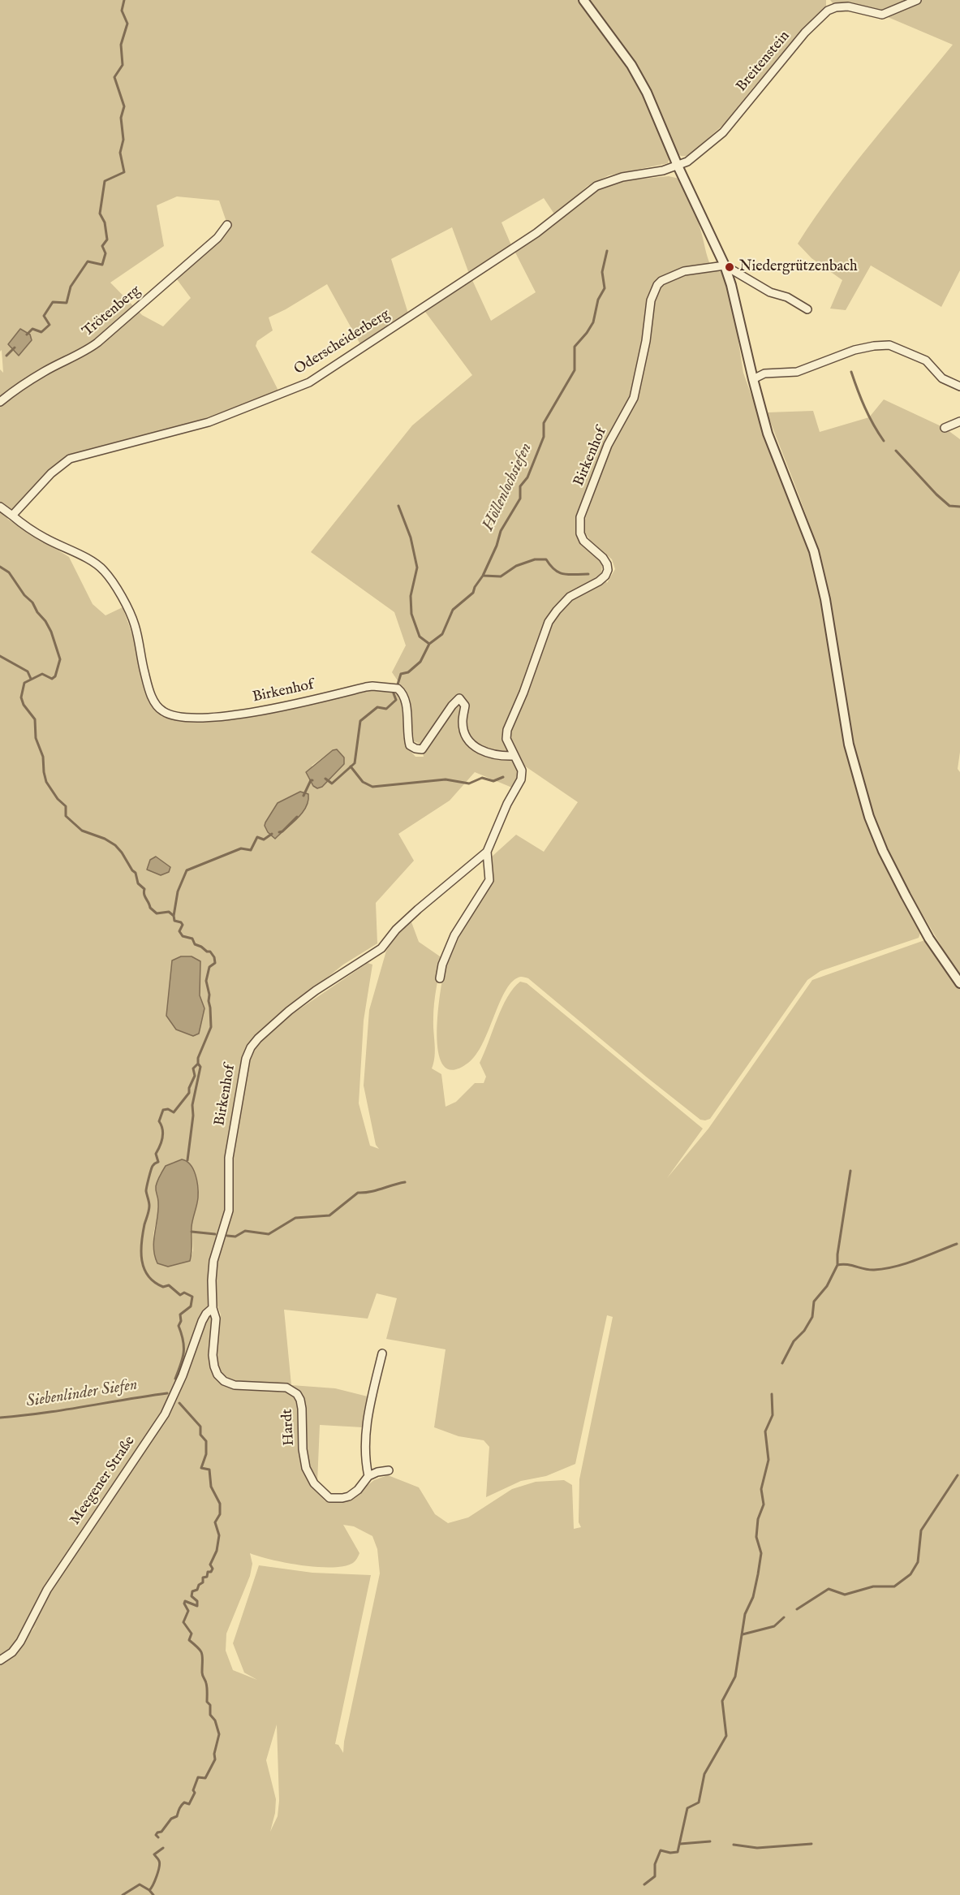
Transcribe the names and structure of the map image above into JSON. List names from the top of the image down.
{
  "streets": {
    "street": [
      "Breitenstein",
      "Trötenberg",
      "Oderscheiderberg",
      "Birkenhof",
      "Hardt",
      "Meegener Straße"
    ]
  },
  "crossings": [
    ["Breitenstein", "Oderscheiderberg"],
    ["Oderscheiderberg", "Birkenhof"],
    ["Birkenhof", "Hardt"],
    ["Birkenhof", "Meegener Straße"],
    ["Hardt", "Meegener Straße"]
  ],
  "water": ["Höllenlochsiefen", "Siebenlinder Siefen"],
  "places": ["Niedergrützenbach"]
}
